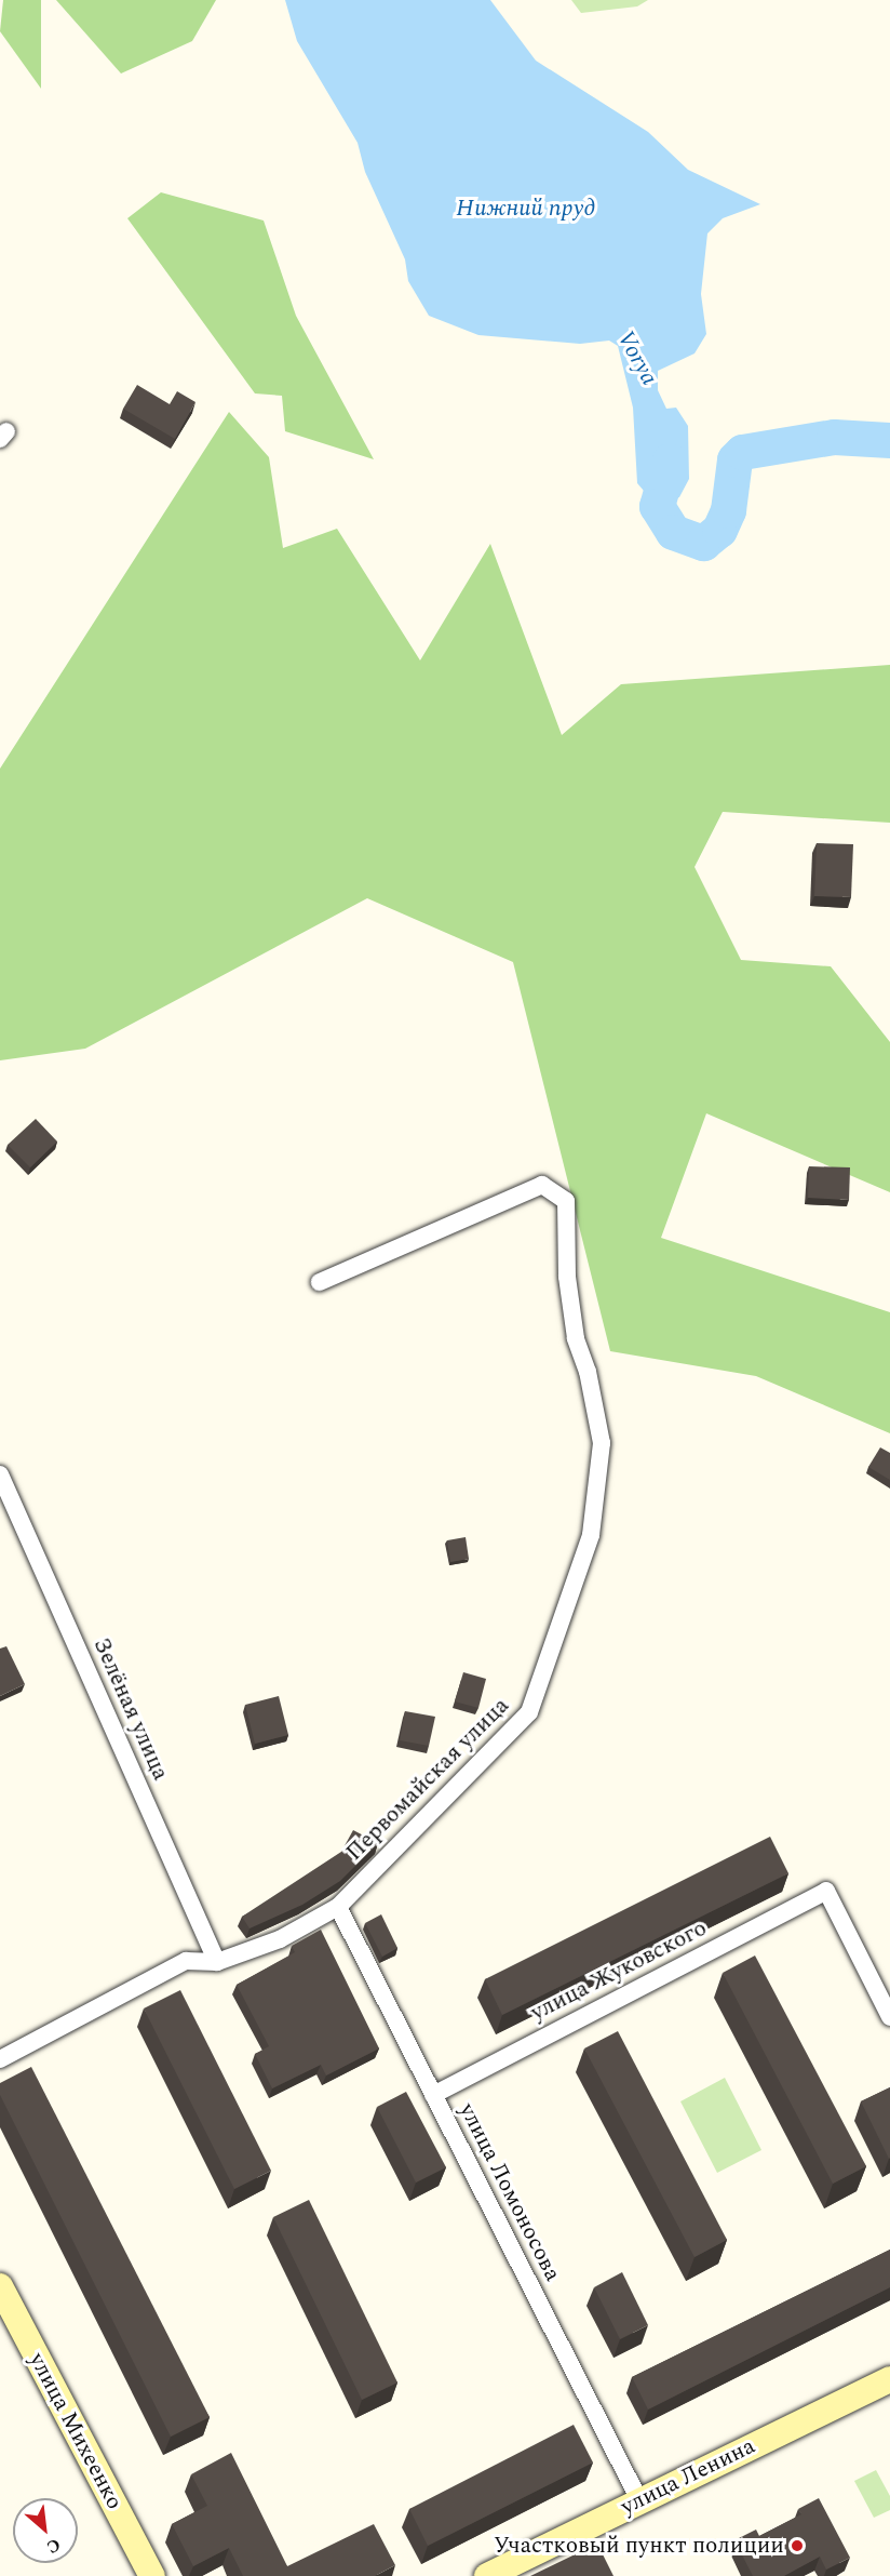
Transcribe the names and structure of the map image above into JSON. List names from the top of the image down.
{
  "streets": {
    "street": [
      "Зелёная улица",
      "Первомайская улица",
      "улица Жуковского",
      "улица Ломоносова",
      "улица Михеенко",
      "улица Ленина"
    ]
  },
  "crossings": [
    ["Зелёная улица", "Первомайская улица"],
    ["Первомайская улица", "улица Ломоносова"],
    ["улица Жуковского", "улица Ломоносова"],
    ["улица Ломоносова", "улица Ленина"]
  ],
  "water": ["Нижний пруд", "Vorya"],
  "places": ["Участковый пункт полиции"],
  "north": "bottom right"
}
